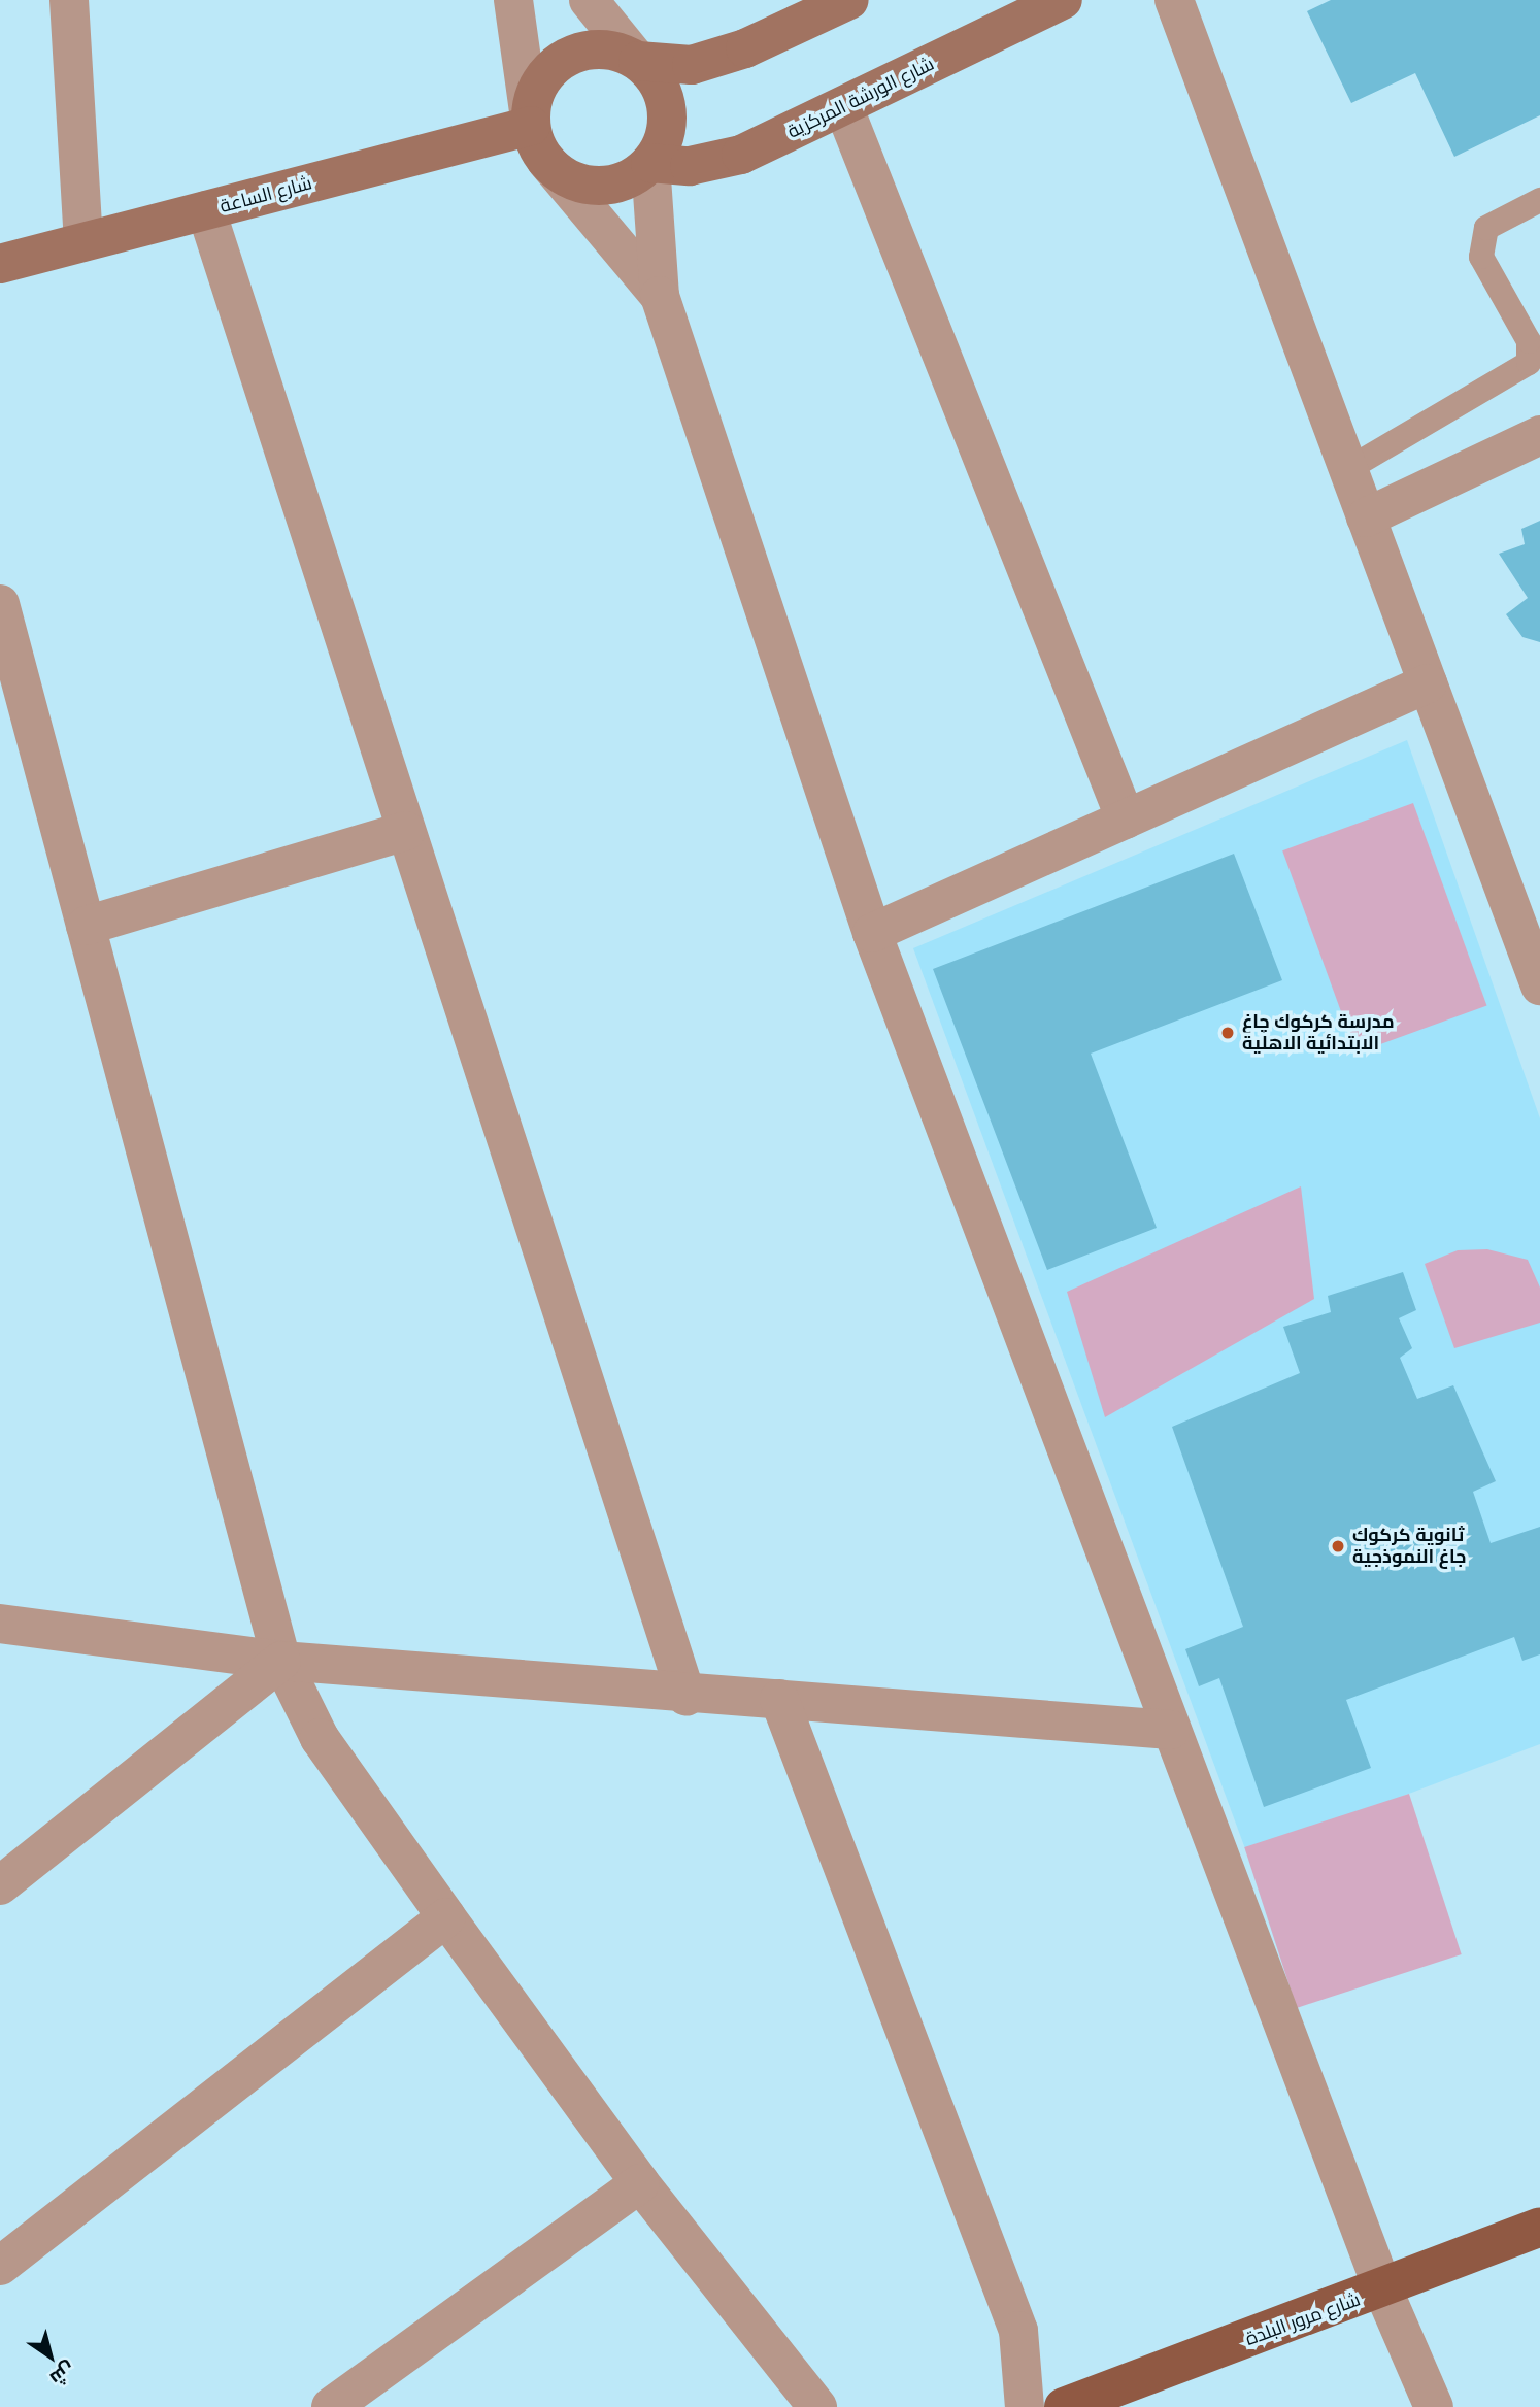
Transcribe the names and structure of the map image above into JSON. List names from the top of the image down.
{
  "streets": {
    "main road": ["شارع الورشة المركزية", "شارع الساعة", "شارع مرور البلدة"]
  },
  "crossings": [
    ["شارع الورشة المركزية", "شارع الساعة"]
  ],
  "places": ["مدرسة كركوك چاغ الابتدائية الاهلية", "ثانوية كركوك جاغ النموذجية"],
  "north": "bottom right"
}
